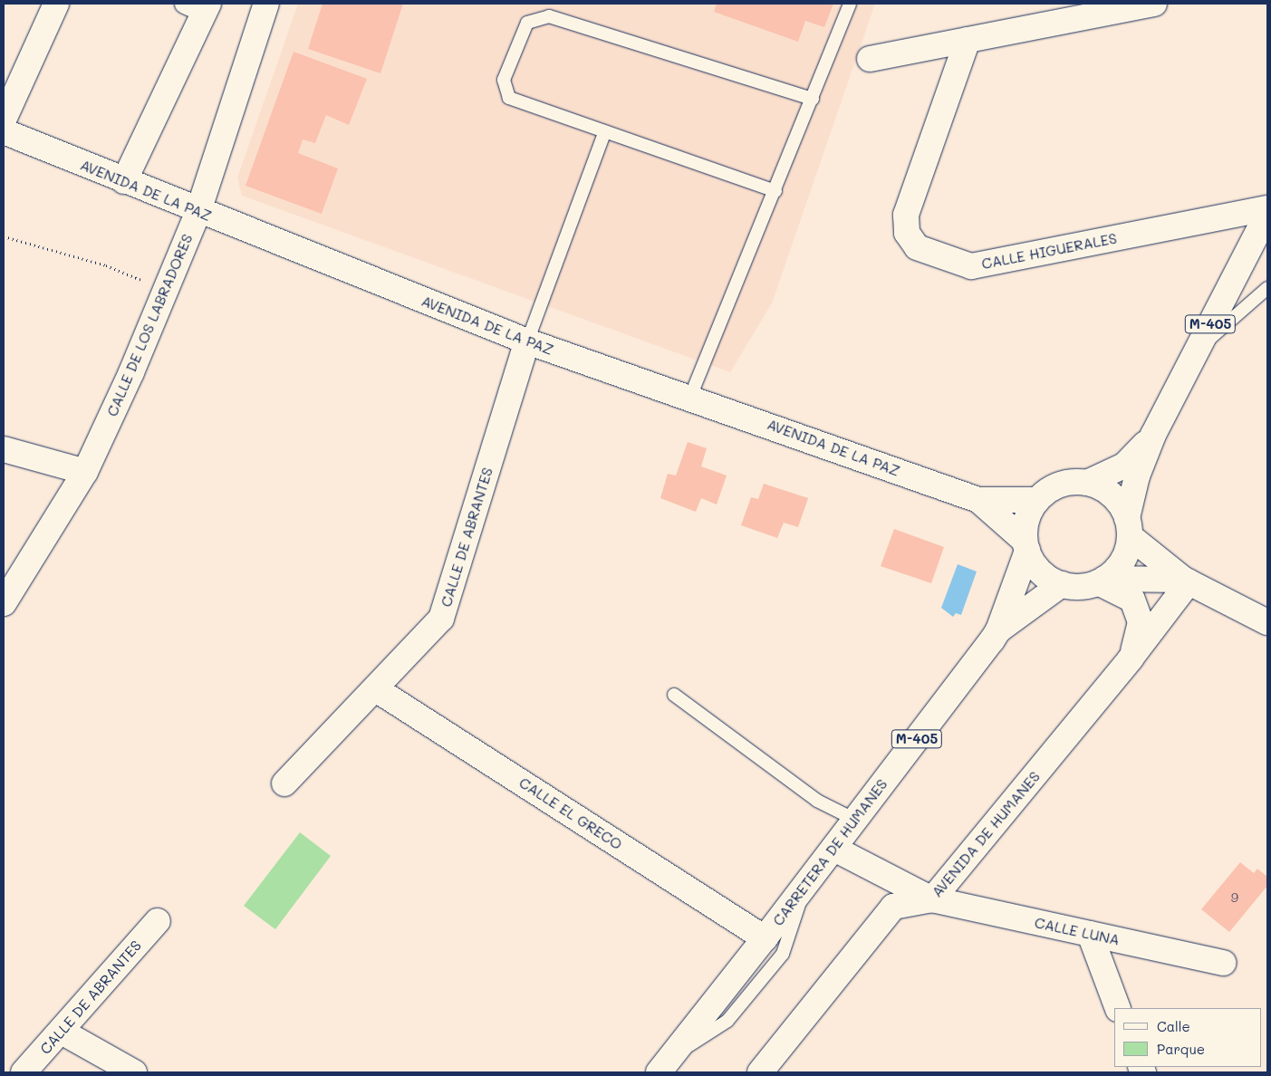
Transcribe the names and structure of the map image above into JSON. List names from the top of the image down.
{
  "streets": {
    "street": [
      "AVENIDA DE LA PAZ",
      "CALLE HIGUERALES",
      "M-405",
      "CALLE DE LOS LABRADORES",
      "CALLE DE ABRANTES",
      "CALLE EL GRECO",
      "AVENIDA DE HUMANES",
      "CARRETERA DE HUMANES",
      "CALLE LUNA"
    ]
  },
  "crossings": [
    ["AVENIDA DE LA PAZ", "M-405"],
    ["AVENIDA DE LA PAZ", "CALLE DE LOS LABRADORES"],
    ["AVENIDA DE LA PAZ", "CALLE DE ABRANTES"],
    ["AVENIDA DE LA PAZ", "AVENIDA DE HUMANES"],
    ["AVENIDA DE LA PAZ", "CARRETERA DE HUMANES"],
    ["M-405", "AVENIDA DE HUMANES"],
    ["M-405", "CARRETERA DE HUMANES"],
    ["CALLE DE ABRANTES", "CALLE EL GRECO"],
    ["CALLE EL GRECO", "CARRETERA DE HUMANES"],
    ["AVENIDA DE HUMANES", "CARRETERA DE HUMANES"],
    ["AVENIDA DE HUMANES", "CALLE LUNA"]
  ],
  "house_numbers": ["9"],
  "legend": ["Calle", "Parque"]
}
